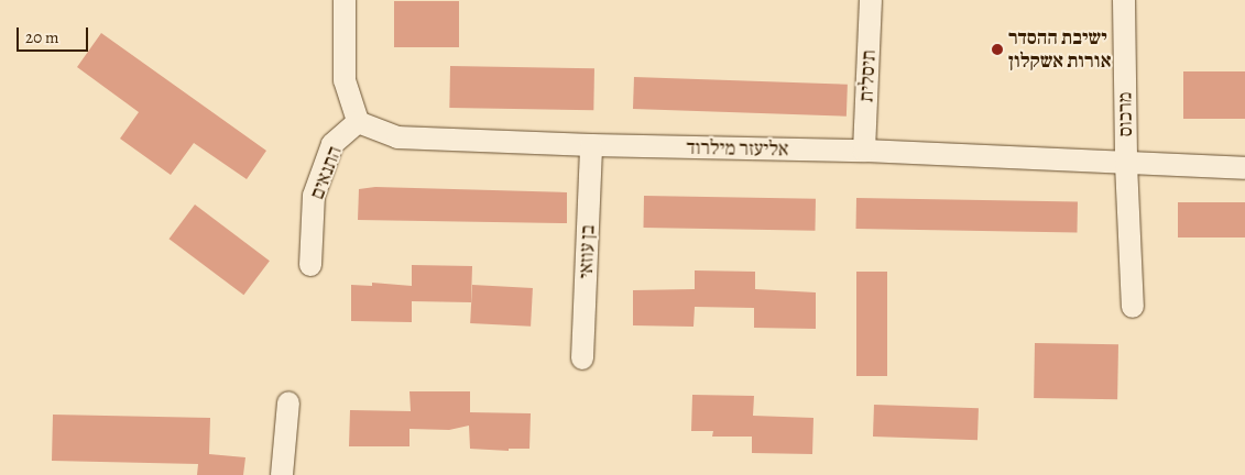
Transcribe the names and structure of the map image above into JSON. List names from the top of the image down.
{
  "streets": {
    "street": [
      "תיסלית",
      "מרכוס",
      "אליעזר מילרוד",
      "התנאים",
      "בן עוזאי"
    ]
  },
  "crossings": [
    ["תיסלית", "אליעזר מילרוד"],
    ["מרכוס", "אליעזר מילרוד"],
    ["אליעזר מילרוד", "התנאים"],
    ["אליעזר מילרוד", "בן עוזאי"]
  ],
  "places": ["ישיבת ההסדר אורות אשקלון"],
  "scale_bar": "20 m"
}
